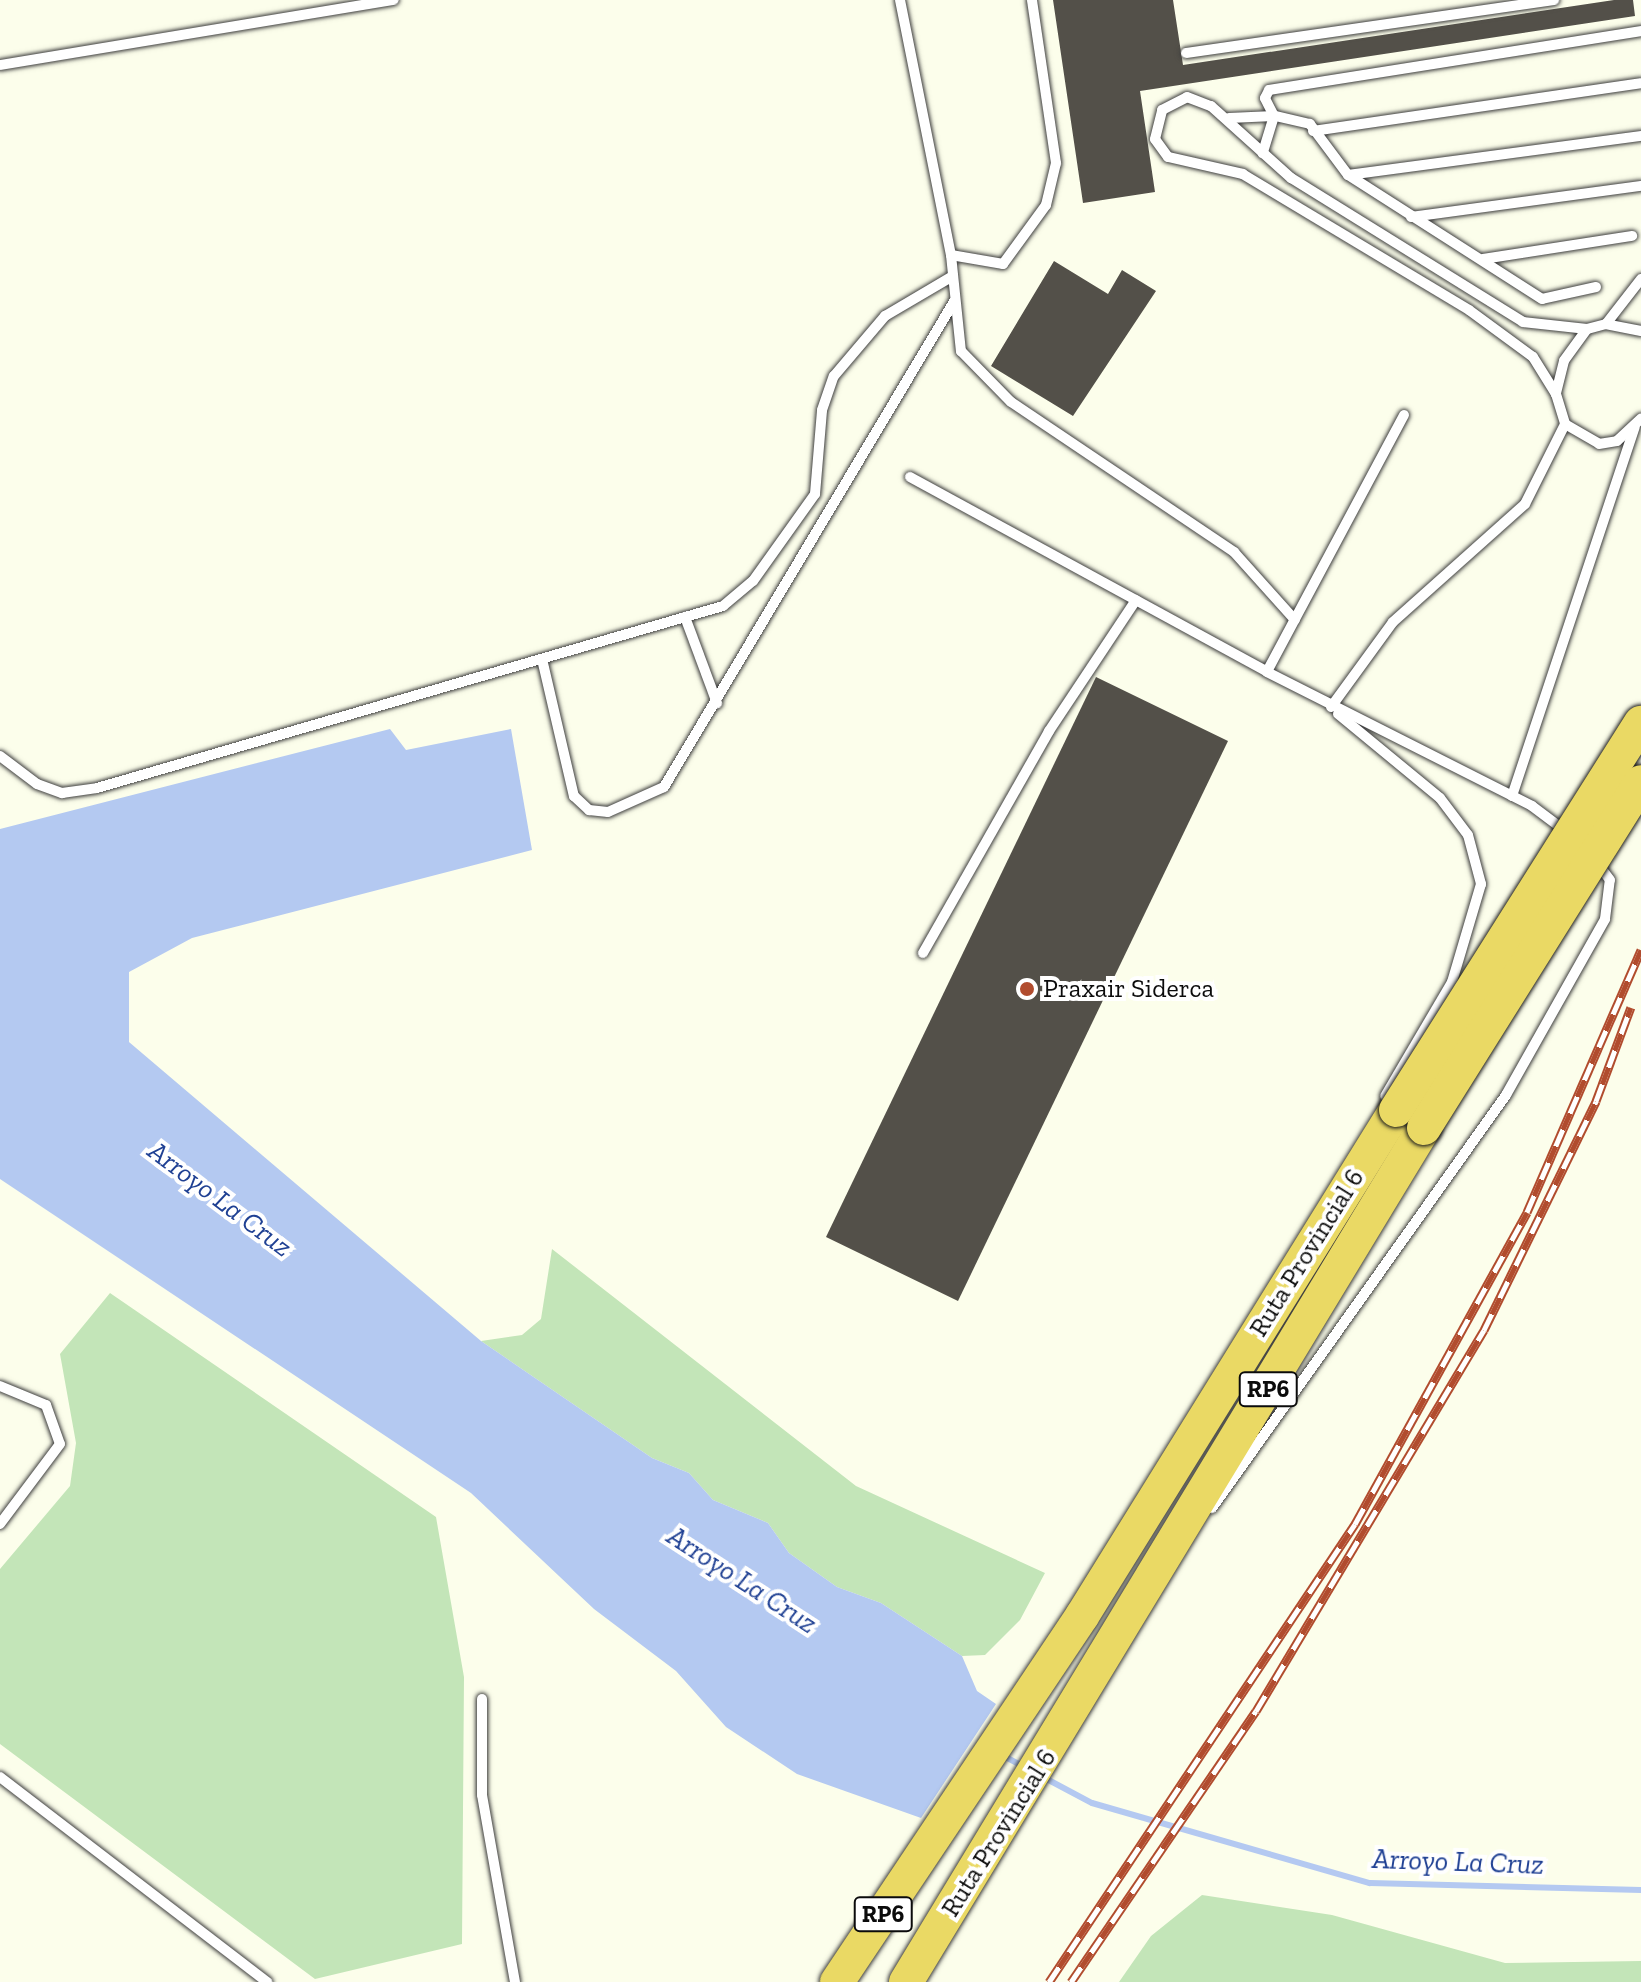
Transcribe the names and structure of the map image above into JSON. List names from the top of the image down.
{
  "streets": {
    "highway": ["Ruta Provincial 6", "RP6"]
  },
  "water": ["Arroyo La Cruz"],
  "places": ["Praxair Siderca"]
}
